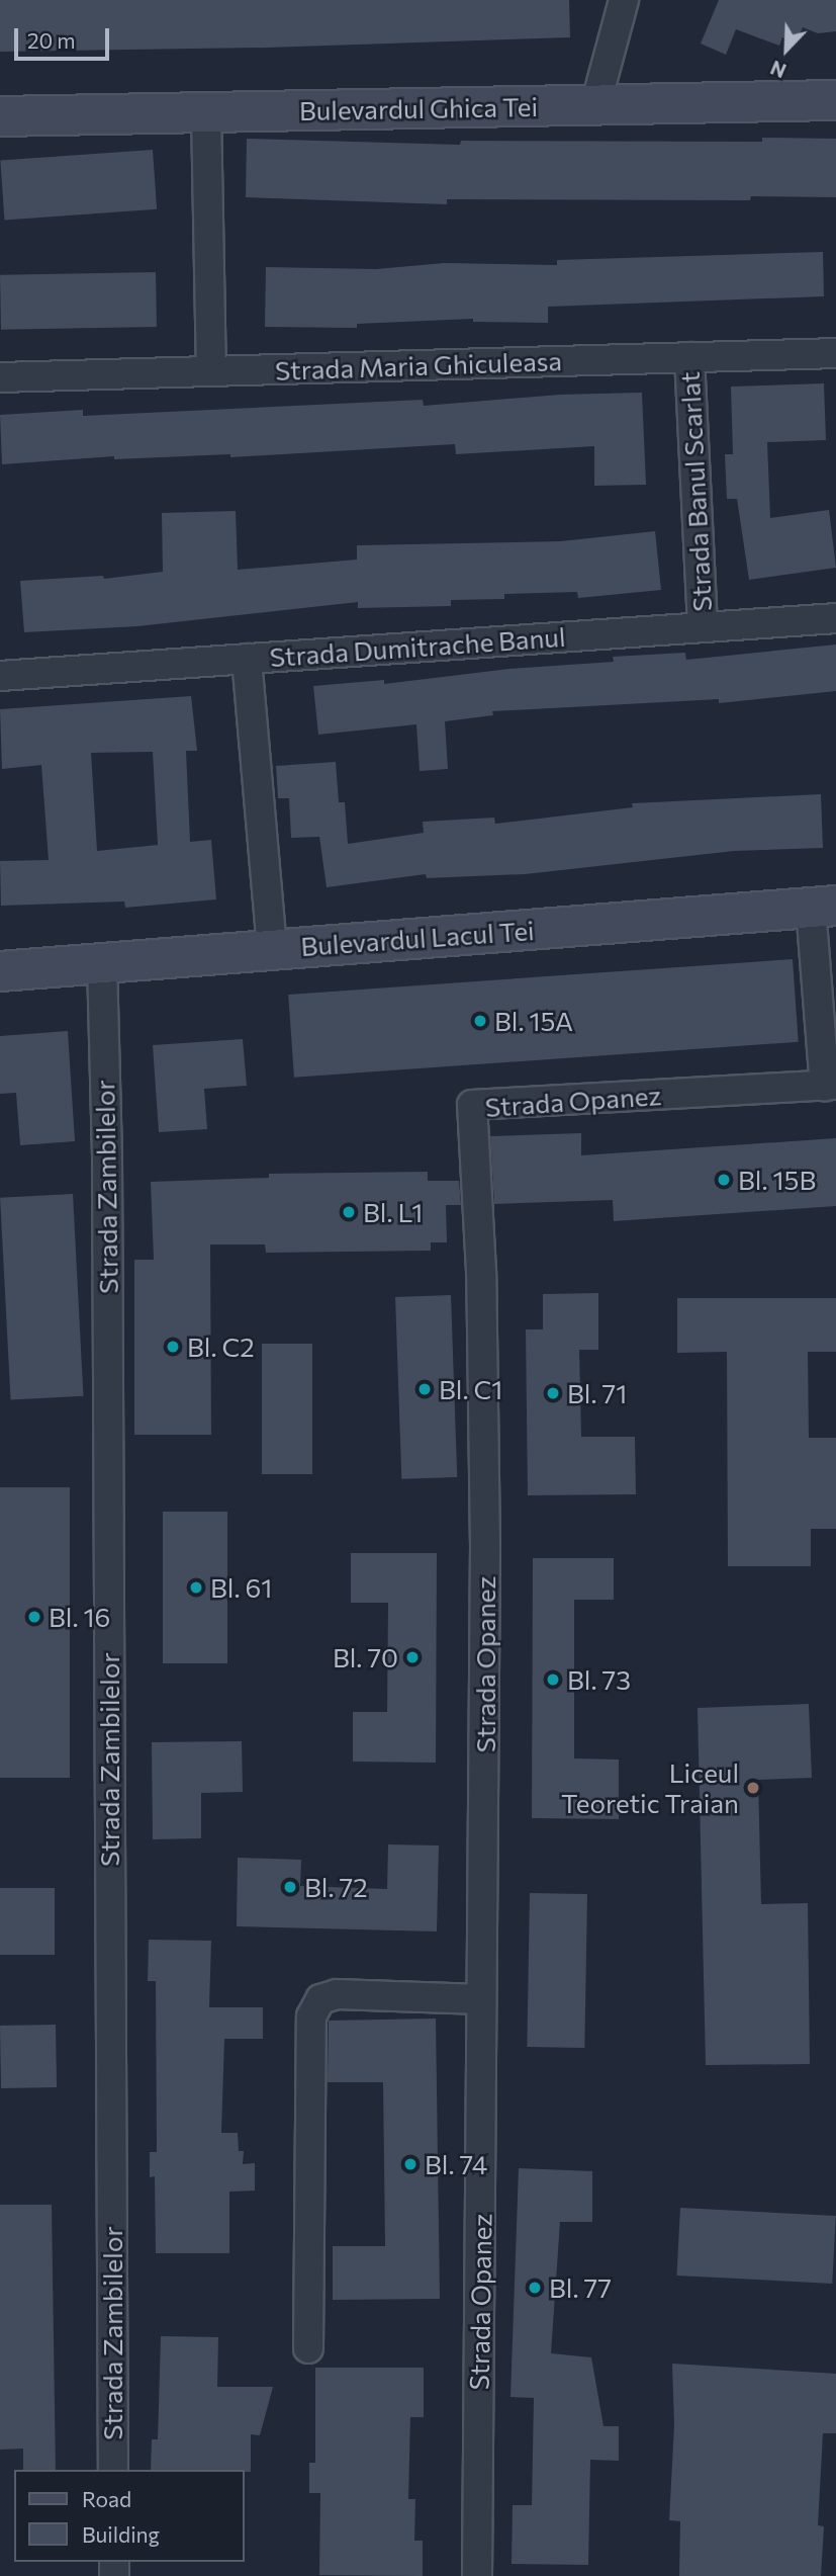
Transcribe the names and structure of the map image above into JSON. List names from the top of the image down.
{
  "streets": {
    "street": [
      "Bulevardul Ghica Tei",
      "Strada Maria Ghiculeasa",
      "Strada Banul Scarlat",
      "Strada Dumitrache Banul",
      "Bulevardul Lacul Tei",
      "Strada Opanez",
      "Strada Zambilelor"
    ]
  },
  "crossings": [
    ["Strada Maria Ghiculeasa", "Strada Banul Scarlat"],
    ["Strada Banul Scarlat", "Strada Dumitrache Banul"],
    ["Bulevardul Lacul Tei", "Strada Opanez"],
    ["Bulevardul Lacul Tei", "Strada Zambilelor"]
  ],
  "places": [
    "Bl. 15A",
    "Bl. 15B",
    "Bl. L1",
    "Bl. C2",
    "Bl. C1",
    "Bl. 71",
    "Bl. 61",
    "Bl. 16",
    "Bl. 70",
    "Bl. 73",
    "Liceul Teoretic Traian",
    "Bl. 72",
    "Bl. 74",
    "Bl. 77"
  ],
  "legend": ["Road", "Building"],
  "scale_bar": "20 m",
  "north": "bottom left"
}
